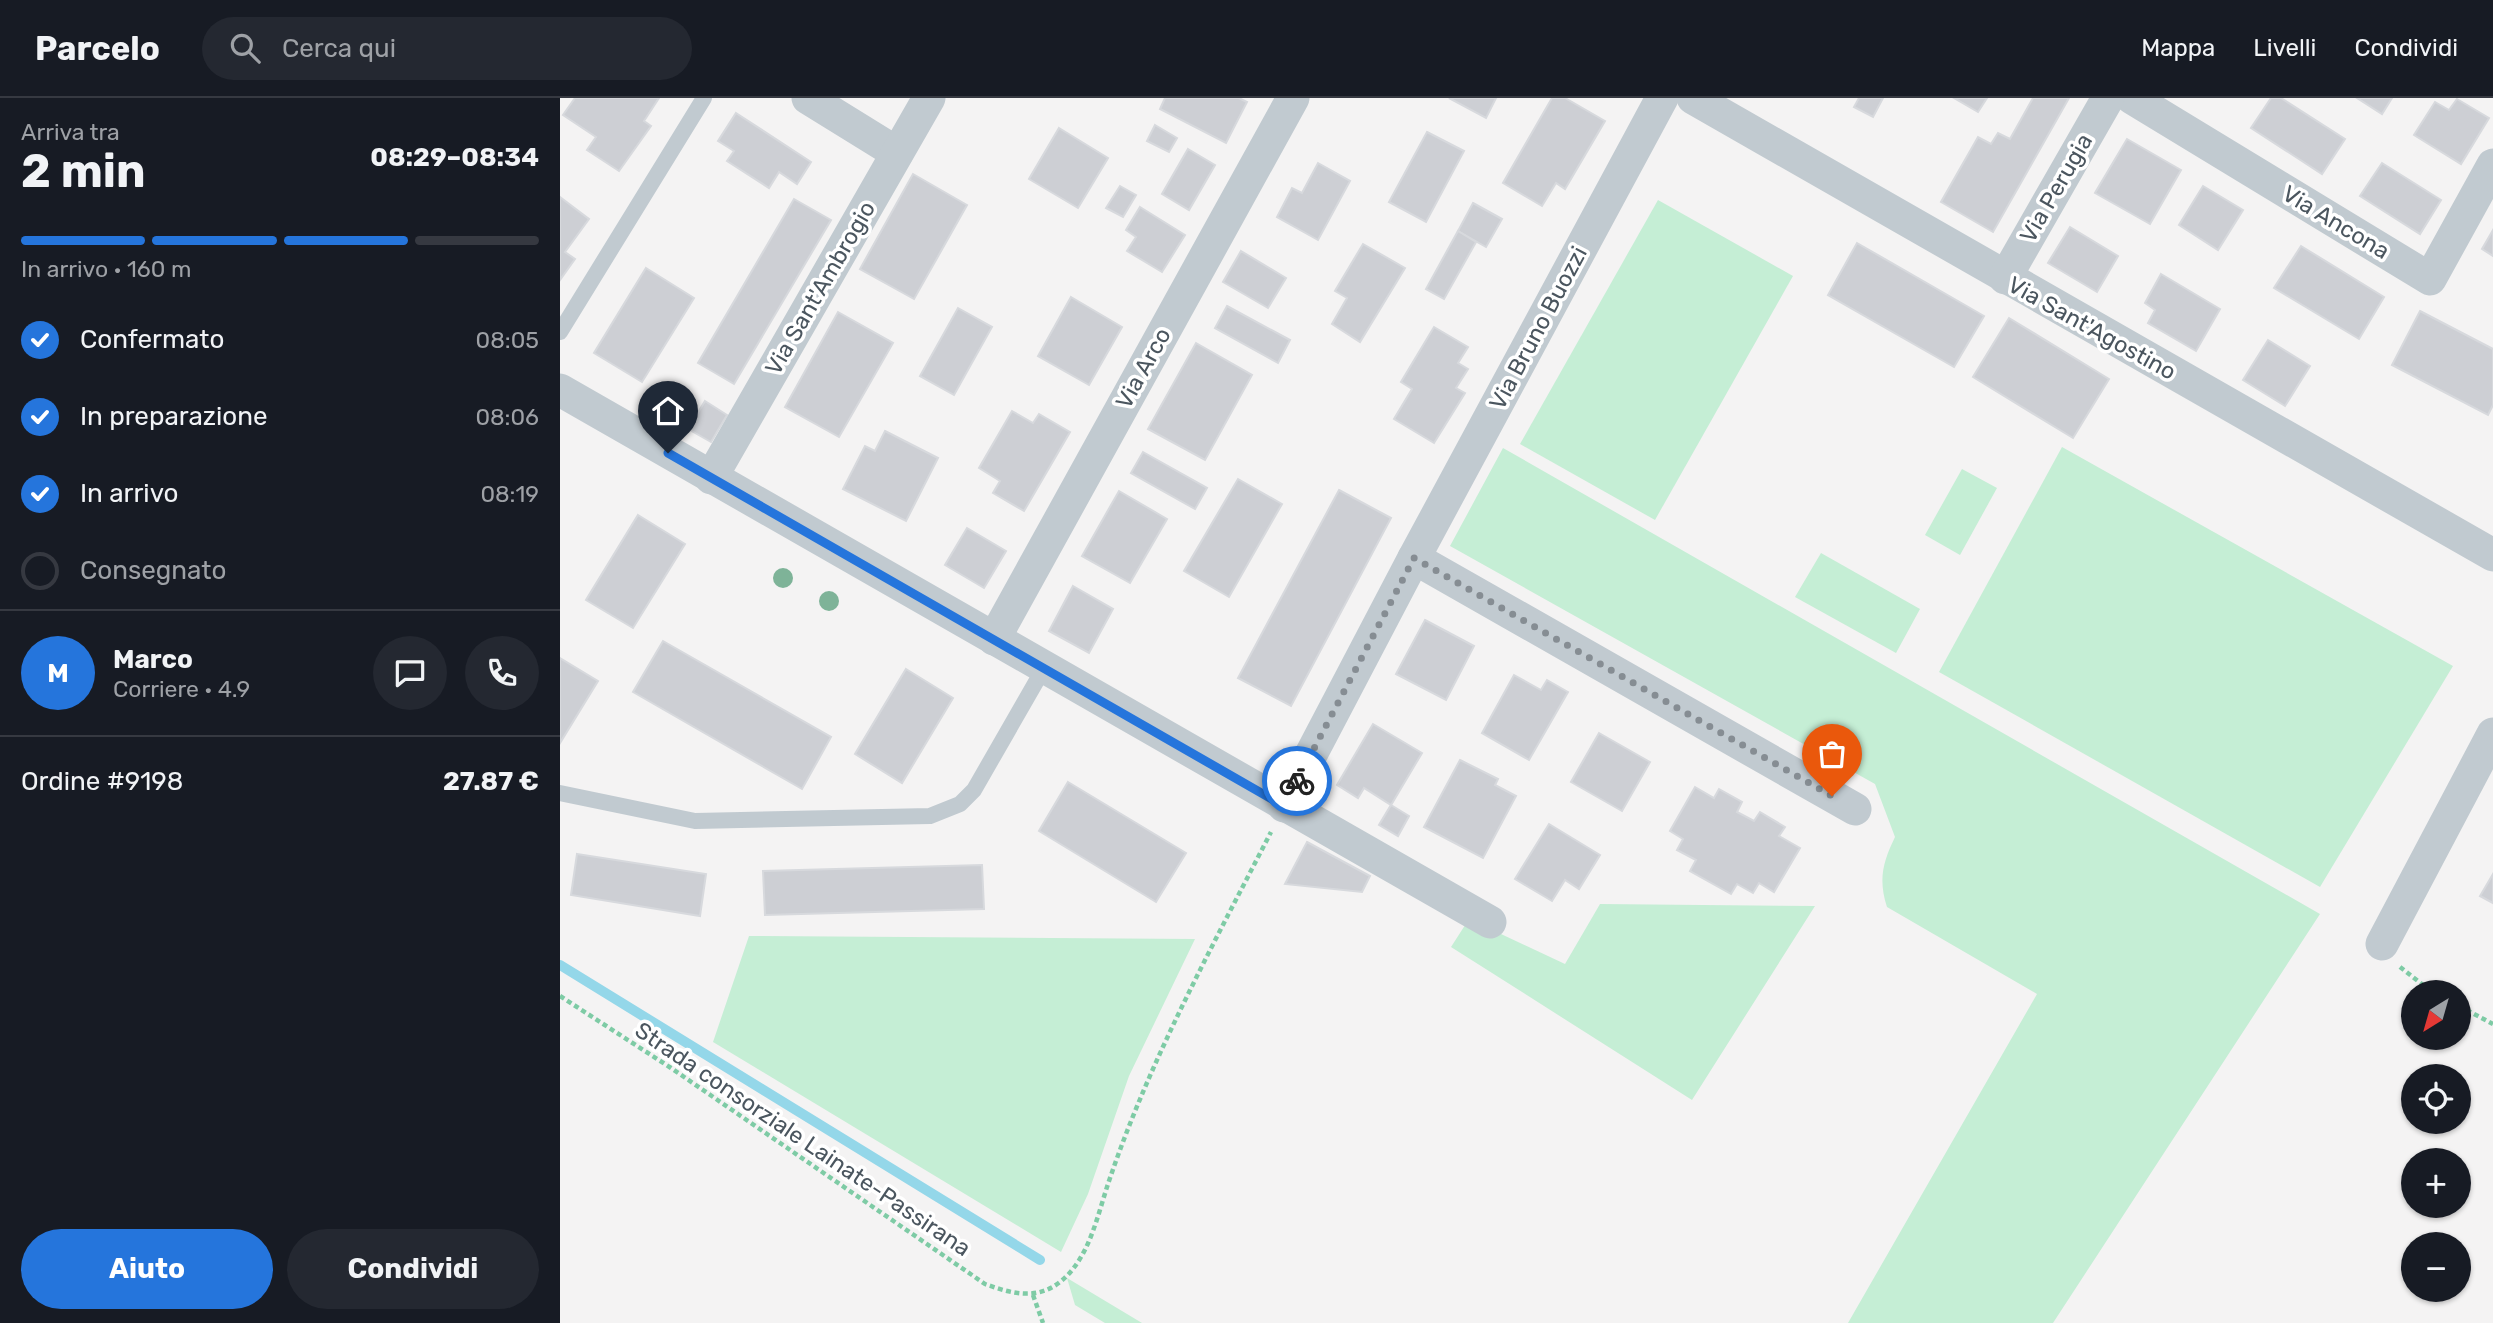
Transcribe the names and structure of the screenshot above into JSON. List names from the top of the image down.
{
  "streets": {
    "street": [
      "Via Perugia",
      "Via Ancona",
      "Via Sant'Ambrogio",
      "Via Bruno Buozzi",
      "Via Sant'Agostino",
      "Via Arco"
    ],
    "path": ["Strada consorziale Lainate-Passirana"]
  },
  "crossings": [
    ["Via Perugia", "Via Sant'Agostino"]
  ],
  "north": "bottom left",
  "page": {
    "header": "Parcelo",
    "search": "Cerca qui",
    "nav": ["Mappa", "Livelli", "Condividi"],
    "heading": ["2 min", "Arriva tra", "08:29–08:34"],
    "panel": [
      "Marco",
      "Corriere · 4.9",
      "Ordine #9198",
      "27.87 €"
    ],
    "bar": "In arrivo · 160 m",
    "list": [
      ["Confermato", "08:05"],
      ["In preparazione", "08:06"],
      ["In arrivo", "08:19"],
      "Consegnato"
    ],
    "round": "M",
    "map_buttons": ["+", "−"],
    "buttons": ["Aiuto", "Condividi"]
  }
}
